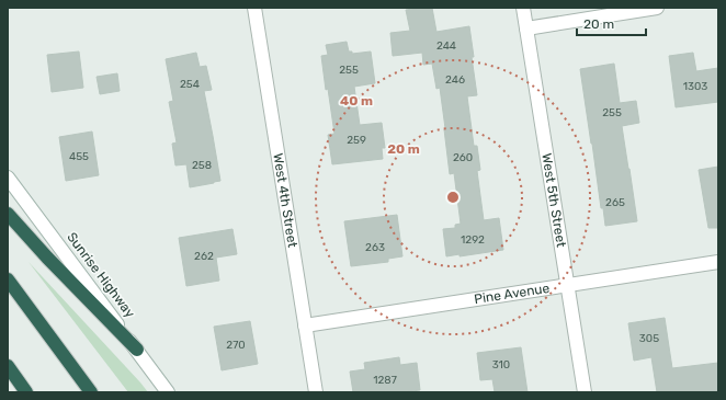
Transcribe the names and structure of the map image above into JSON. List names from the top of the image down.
{
  "streets": {
    "street": [
      "West 5th Street",
      "West 4th Street",
      "Sunrise Highway",
      "Pine Avenue"
    ]
  },
  "crossings": [
    ["West 5th Street", "Pine Avenue"],
    ["West 4th Street", "Pine Avenue"]
  ],
  "house_numbers": [
    "244",
    "255",
    "246",
    "254",
    "1303",
    "255",
    "259",
    "455",
    "260",
    "258",
    "265",
    "1292",
    "263",
    "262",
    "305",
    "270",
    "310",
    "1287"
  ],
  "scale_bar": "20 m",
  "rings": ["40 m", "20 m"]
}
